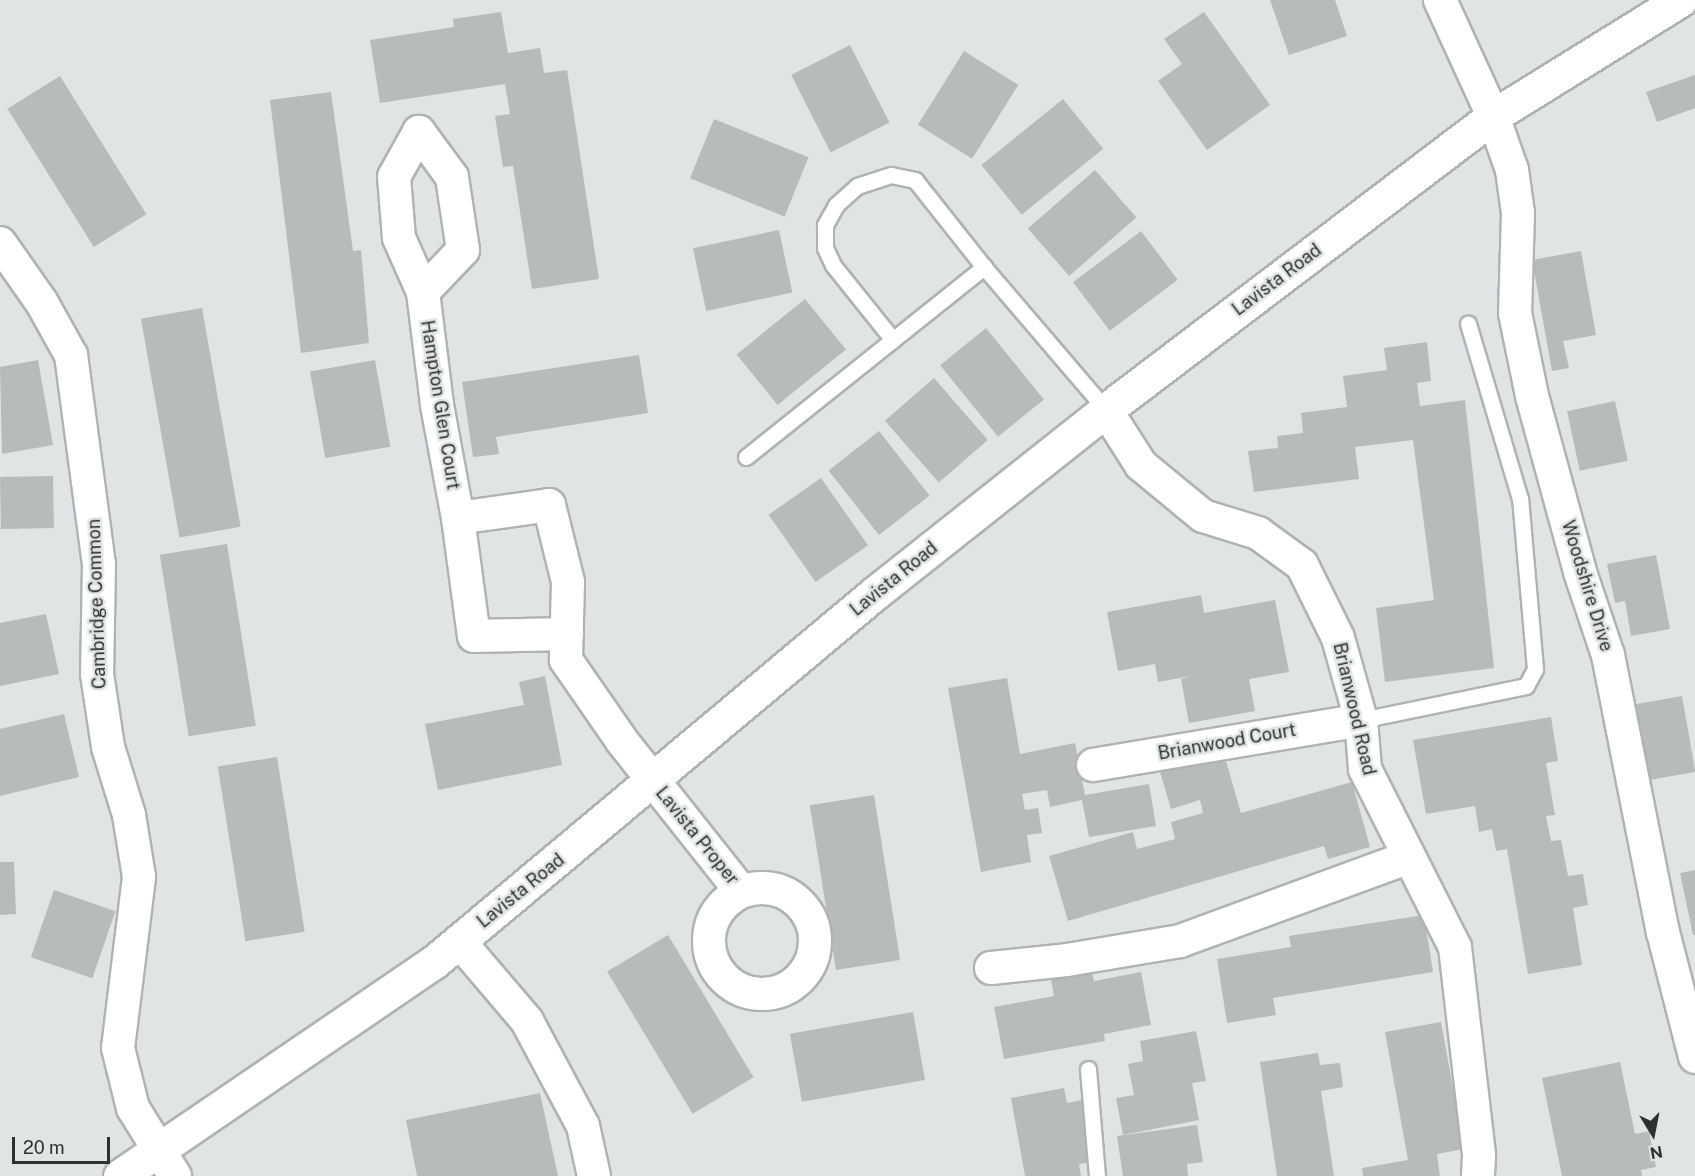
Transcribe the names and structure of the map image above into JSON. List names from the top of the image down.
{
  "streets": {
    "main road": ["Lavista Road"],
    "street": [
      "Hampton Glen Court",
      "Woodshire Drive",
      "Cambridge Common",
      "Brianwood Road",
      "Brianwood Court",
      "Lavista Proper"
    ]
  },
  "crossings": [
    ["Lavista Road", "Woodshire Drive"],
    ["Lavista Road", "Cambridge Common"],
    ["Lavista Road", "Brianwood Road"],
    ["Lavista Road", "Lavista Proper"],
    ["Brianwood Road", "Brianwood Court"]
  ],
  "scale_bar": "20 m",
  "north": "bottom"
}
